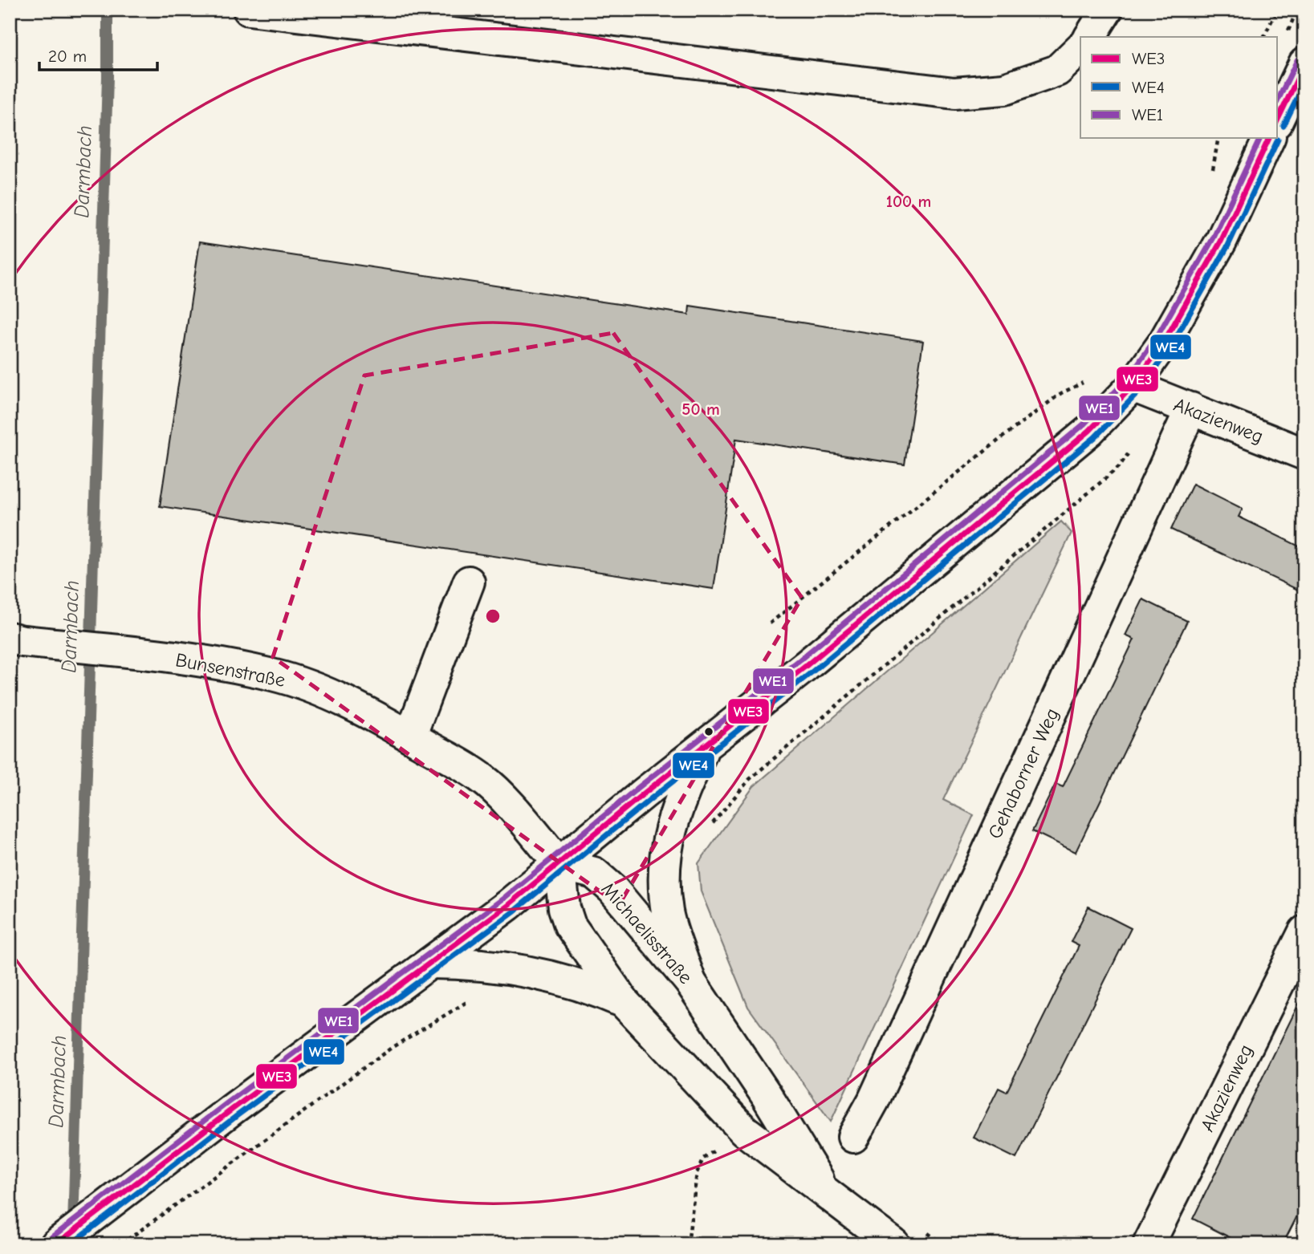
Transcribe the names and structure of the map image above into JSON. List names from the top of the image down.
{
  "streets": {
    "street": [
      "Akazienweg",
      "Bunsenstraße",
      "Gehaborner Weg",
      "Michaelisstraße"
    ]
  },
  "crossings": [
    ["Akazienweg", "Gehaborner Weg"],
    ["Bunsenstraße", "Michaelisstraße"]
  ],
  "water": ["Darmbach"],
  "lines": ["transit line WE1", "transit line WE3", "transit line WE4"],
  "legend": ["WE3", "WE4", "WE1"],
  "scale_bar": "20 m",
  "rings": ["100 m", "50 m"]
}
